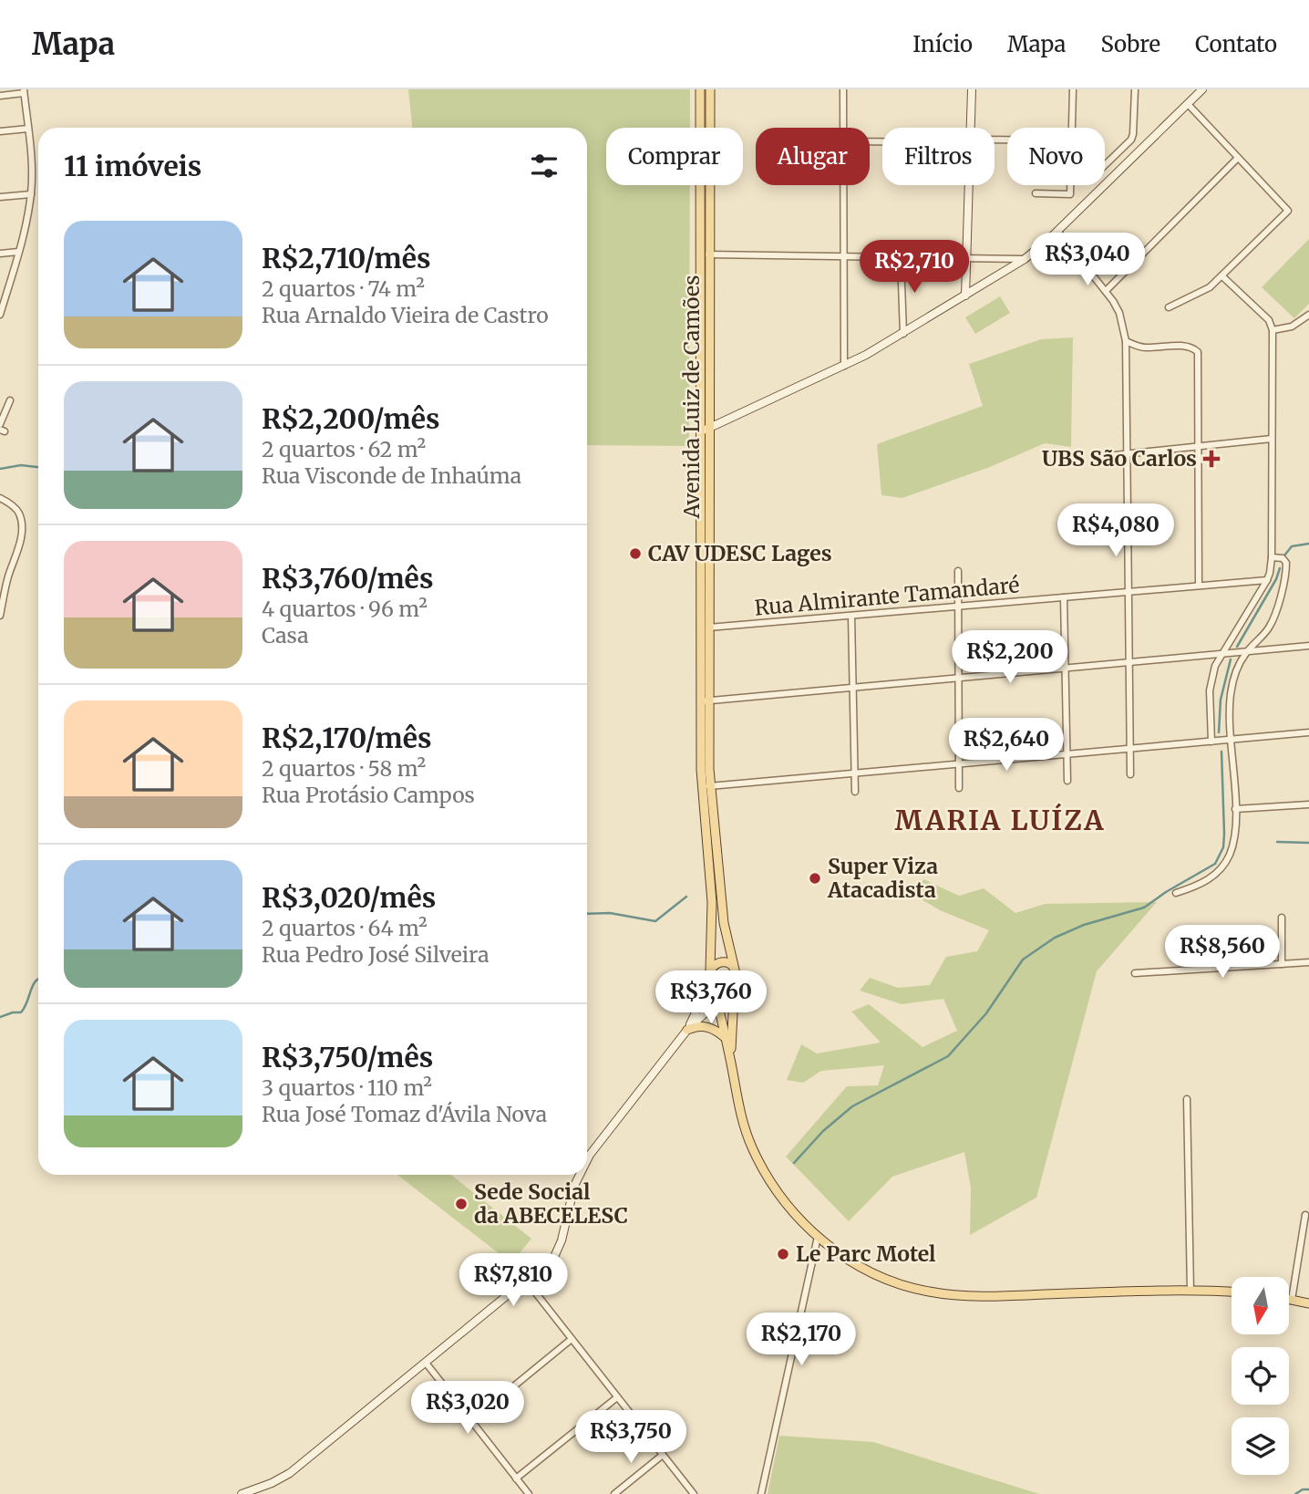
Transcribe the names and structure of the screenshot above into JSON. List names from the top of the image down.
{
  "streets": {
    "main road": ["Avenida Luiz de Camões"],
    "street": ["Rua Almirante Tamandaré"]
  },
  "crossings": [
    ["Avenida Luiz de Camões", "Rua Almirante Tamandaré"]
  ],
  "districts": ["MARIA LUÍZA"],
  "places": {
    "health": ["UBS São Carlos"],
    "other": [
      "CAV UDESC Lages",
      "Super Viza Atacadista",
      "Sede Social da ABECELESC",
      "Le Parc Motel"
    ]
  },
  "north": "bottom",
  "page": {
    "header": "Mapa",
    "nav": [
      "Início",
      "Mapa",
      "Sobre",
      "Contato"
    ],
    "chip": [
      "Comprar",
      "Alugar",
      "Filtros",
      "Novo"
    ],
    "heading": "11 imóveis",
    "list": [
      {
        "name": "R$2,710/mês",
        "note": "2 quartos · 74 m² · Rua Arnaldo Vieira de Castro"
      },
      {
        "name": "R$2,200/mês",
        "note": "2 quartos · 62 m² · Rua Visconde de Inhaúma"
      },
      {
        "name": "R$3,760/mês",
        "note": "4 quartos · 96 m² · Casa"
      },
      {
        "name": "R$2,170/mês",
        "note": "2 quartos · 58 m² · Rua Protásio Campos"
      },
      {
        "name": "R$3,020/mês",
        "note": "2 quartos · 64 m² · Rua Pedro José Silveira"
      },
      {
        "name": "R$3,750/mês",
        "note": "3 quartos · 110 m² · Rua José Tomaz d'Ávila Nova"
      }
    ],
    "price": [
      "R$3,040",
      "R$2,710",
      "R$4,080",
      "R$2,200",
      "R$2,640",
      "R$8,560",
      "R$3,760",
      "R$7,810",
      "R$2,170",
      "R$3,020",
      "R$3,750"
    ]
  }
}
